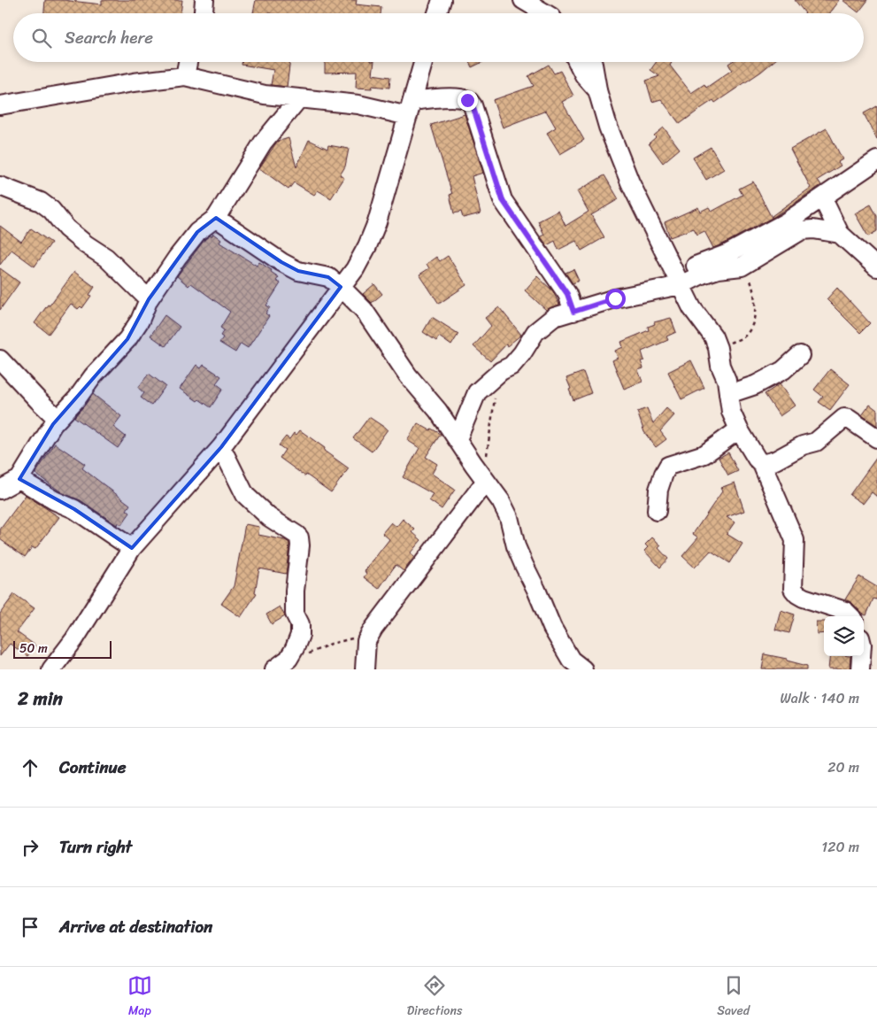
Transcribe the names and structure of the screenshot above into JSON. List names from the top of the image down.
{
  "scale_bar": "50 m",
  "page": {
    "search": "Search here",
    "scale": "50 m",
    "heading": ["2 min", "Walk · 140 m"],
    "list": [
      ["Continue", "20 m"],
      ["Turn right", "120 m"],
      "Arrive at destination"
    ],
    "nav": ["Map", "Directions", "Saved"]
  }
}
